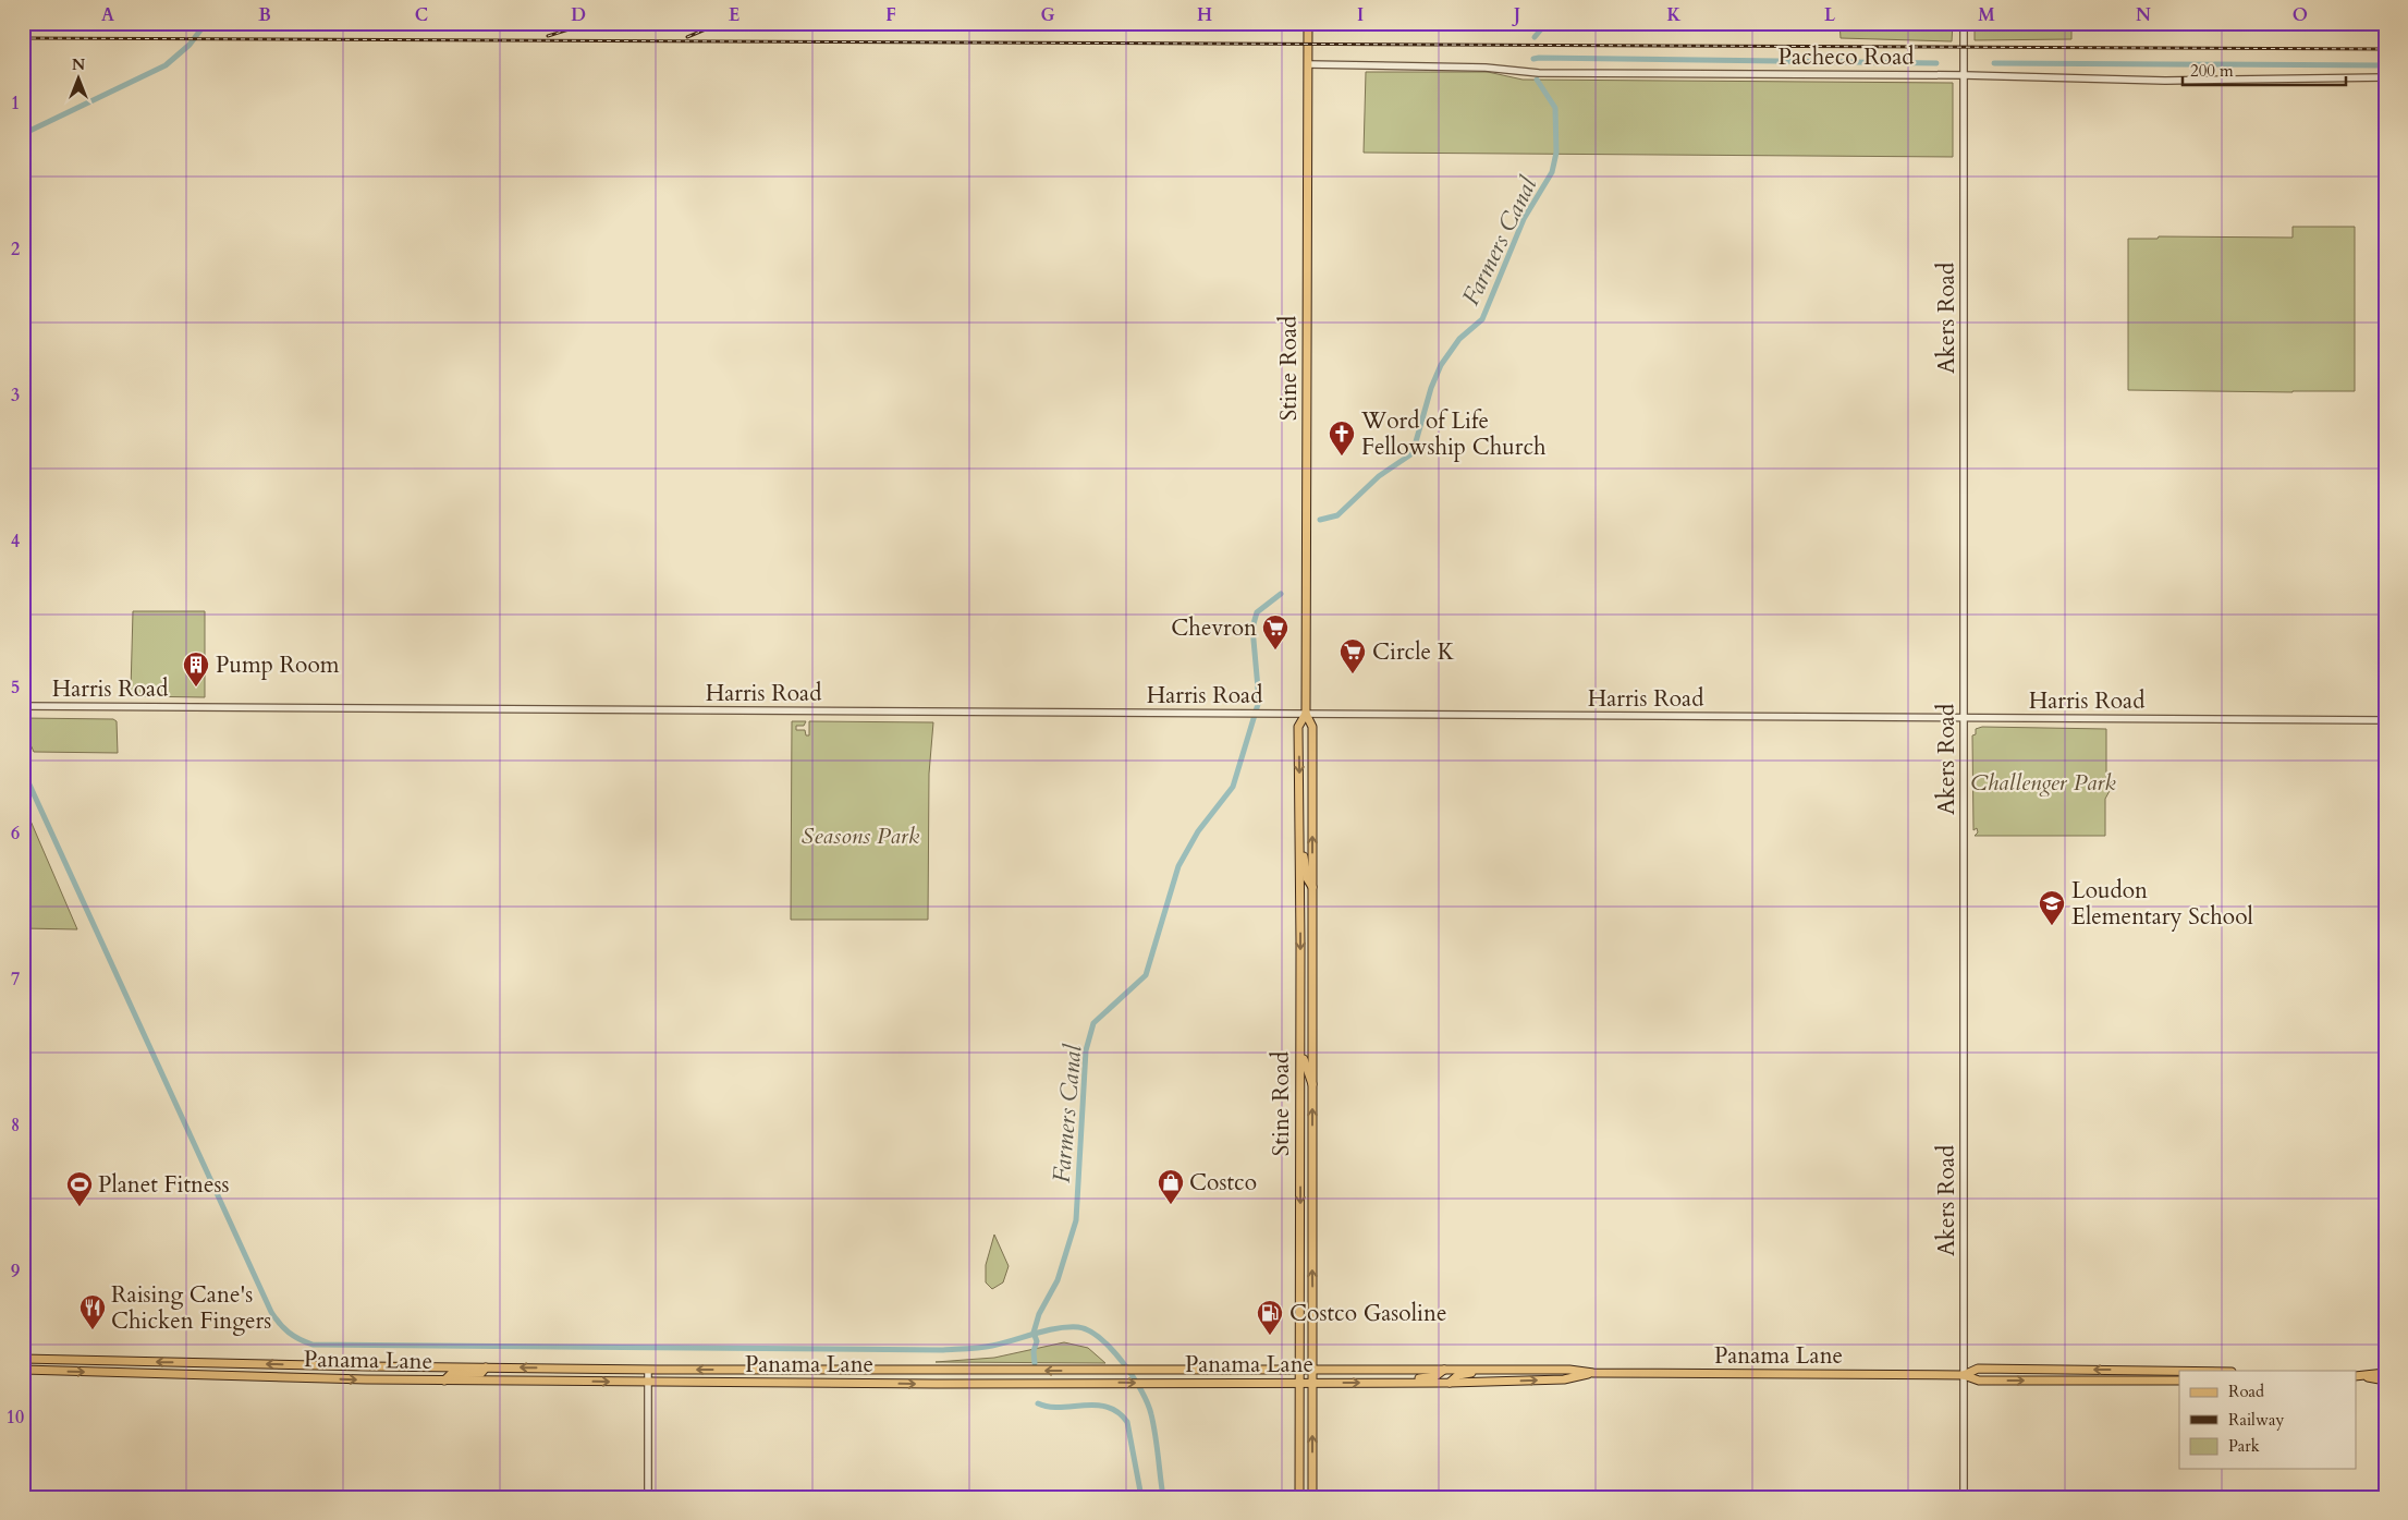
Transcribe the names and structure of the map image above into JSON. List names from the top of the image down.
{
  "streets": {
    "main road": ["Stine Road", "Panama Lane"],
    "street": ["Pacheco Road", "Akers Road", "Harris Road"]
  },
  "crossings": [
    ["Pacheco Road", "Akers Road"],
    ["Pacheco Road", "Stine Road"],
    ["Akers Road", "Harris Road"],
    ["Akers Road", "Panama Lane"],
    ["Stine Road", "Harris Road"],
    ["Stine Road", "Panama Lane"]
  ],
  "water": ["Farmers Canal"],
  "parks": ["Challenger Park", "Seasons Park"],
  "places": {
    "church": ["Word of Life Fellowship Church"],
    "supermarket": ["Chevron", "Circle K"],
    "building": ["Pump Room"],
    "school or university": ["Loudon Elementary School"],
    "shop": ["Costco"],
    "sports": ["Planet Fitness"],
    "restaurant": ["Raising Cane's Chicken Fingers"],
    "fuel station": ["Costco Gasoline"]
  },
  "legend": ["Road", "Railway", "Park"],
  "scale_bar": "200 m",
  "north": "top",
  "grid": {
    "columns": [
      "A",
      "B",
      "C",
      "D",
      "E",
      "F",
      "G",
      "H",
      "I",
      "J",
      "K",
      "L",
      "M",
      "N",
      "O"
    ],
    "rows": [
      "1",
      "2",
      "3",
      "4",
      "5",
      "6",
      "7",
      "8",
      "9",
      "10"
    ]
  }
}
